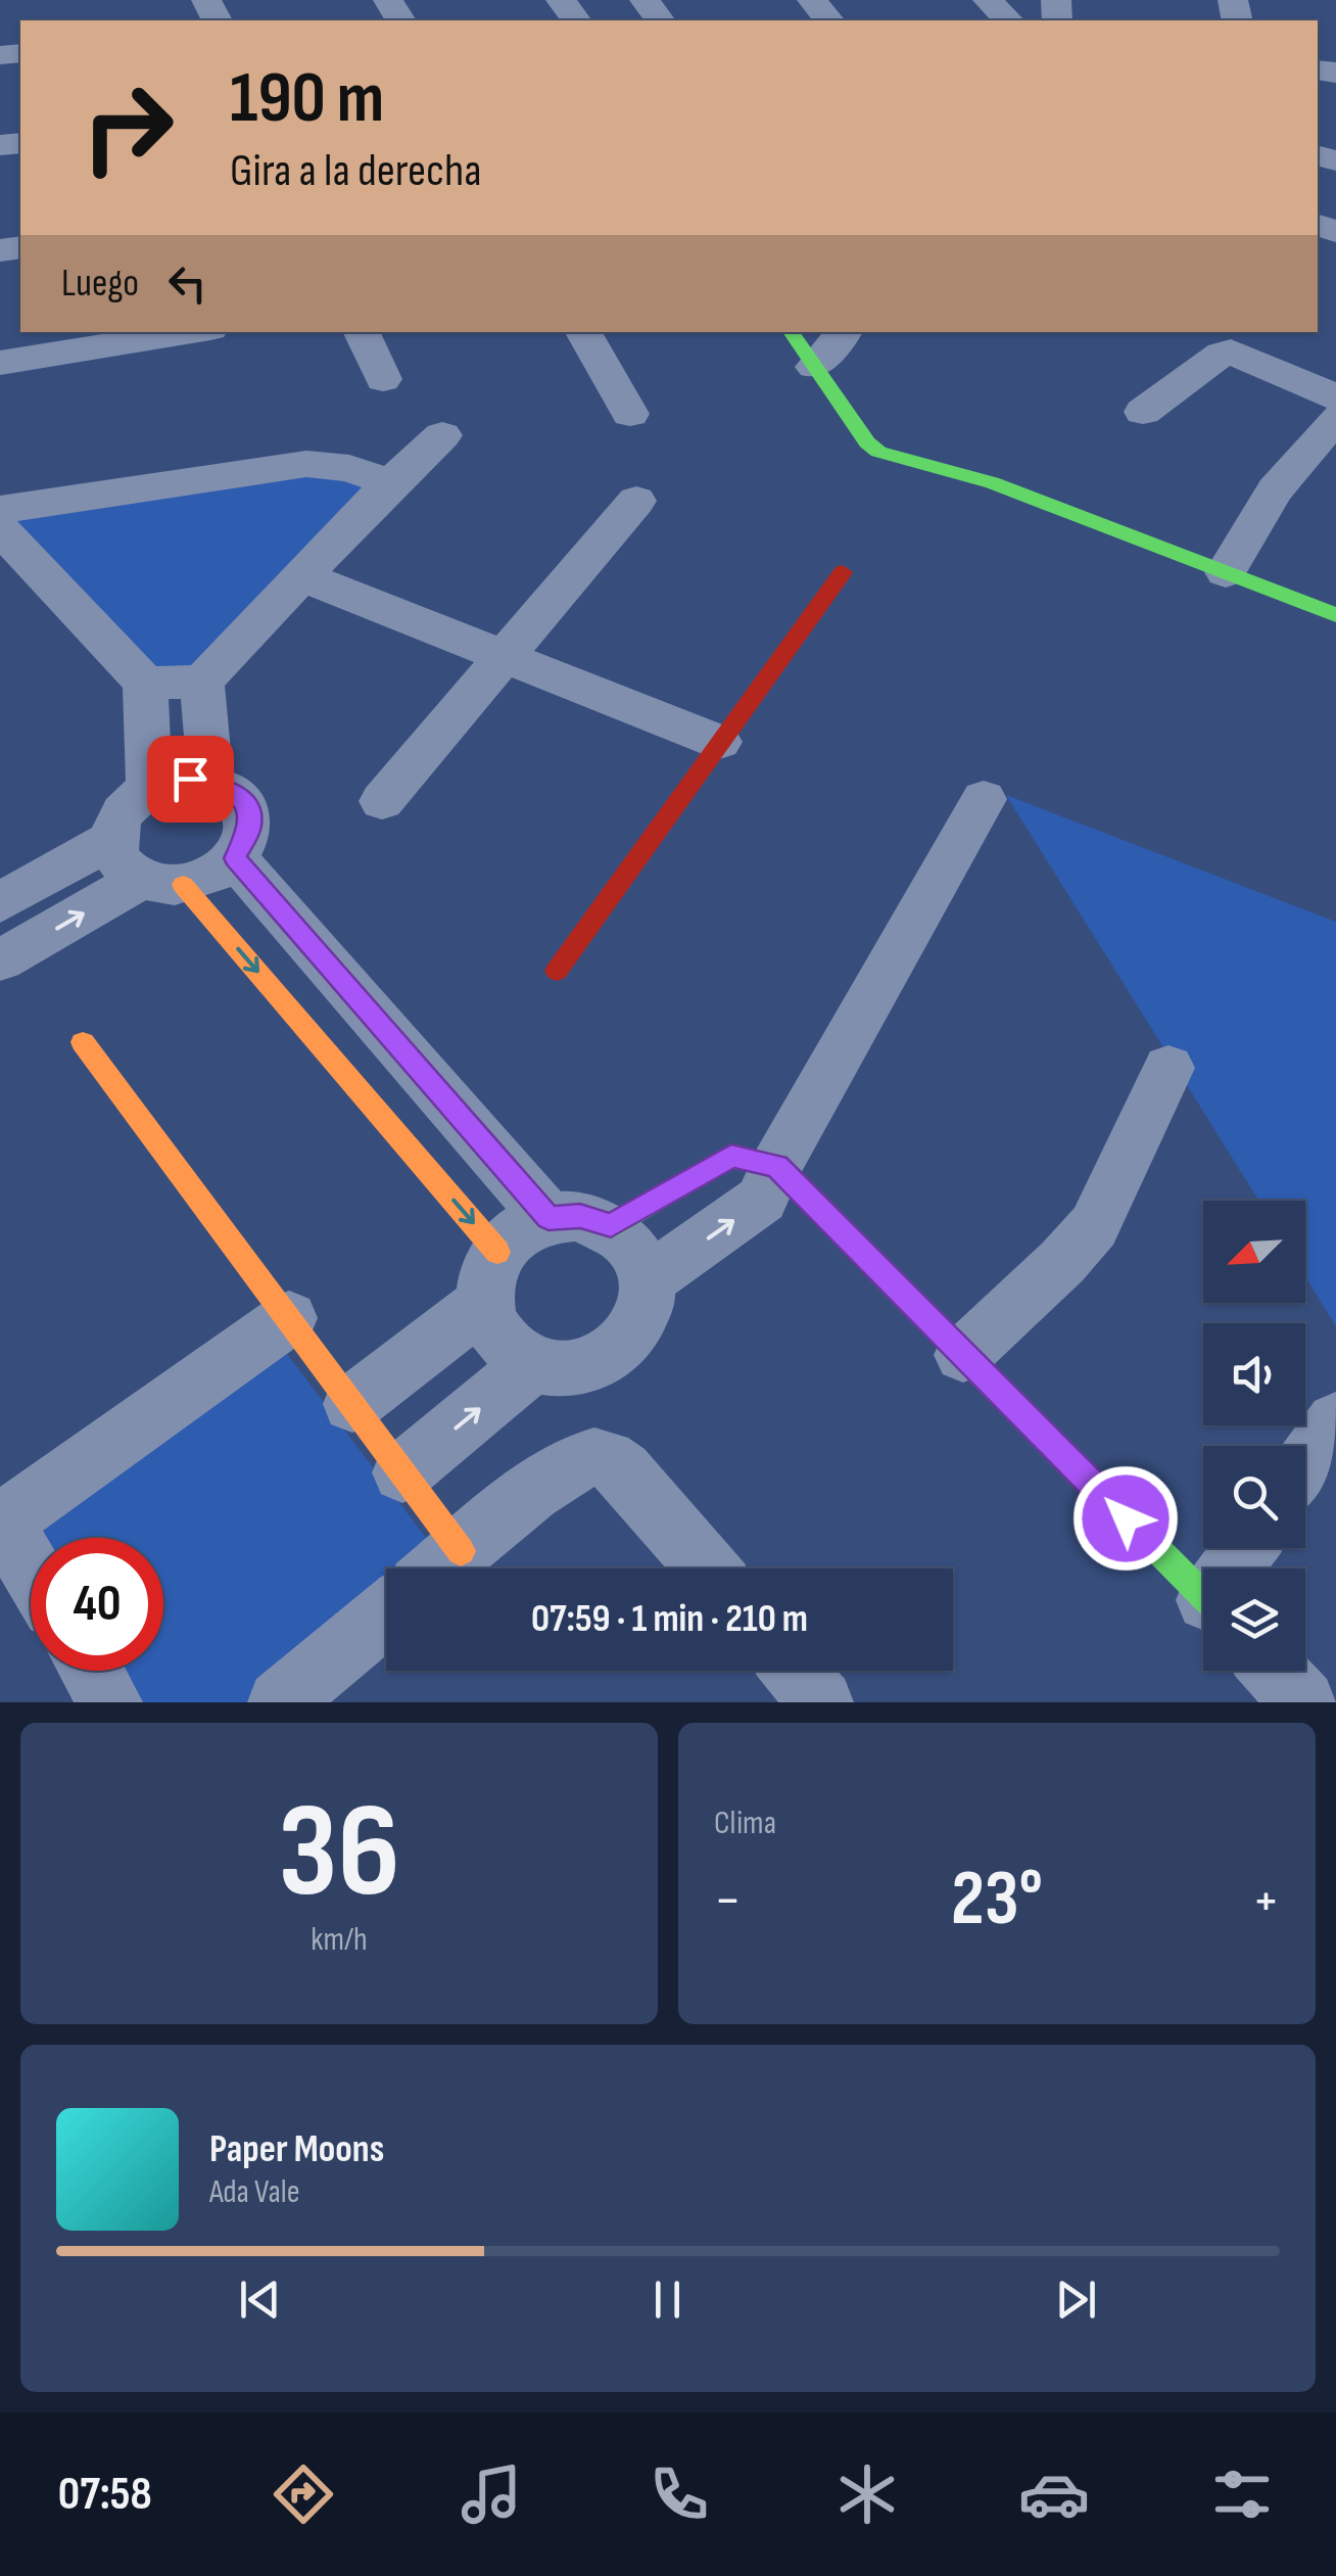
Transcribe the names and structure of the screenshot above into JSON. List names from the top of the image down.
{
  "north": "bottom left",
  "page": {
    "turn": ["190 m", "Gira a la derecha"],
    "then": "Luego",
    "limit": "40",
    "trip": "07:59 · 1 min · 210 m",
    "tile": [
      ["36", "km/h"],
      "Clima"
    ],
    "heat": ["−", "23°", "+"],
    "song": ["Paper Moons", "Ada Vale"],
    "tabs": "07:58"
  }
}
